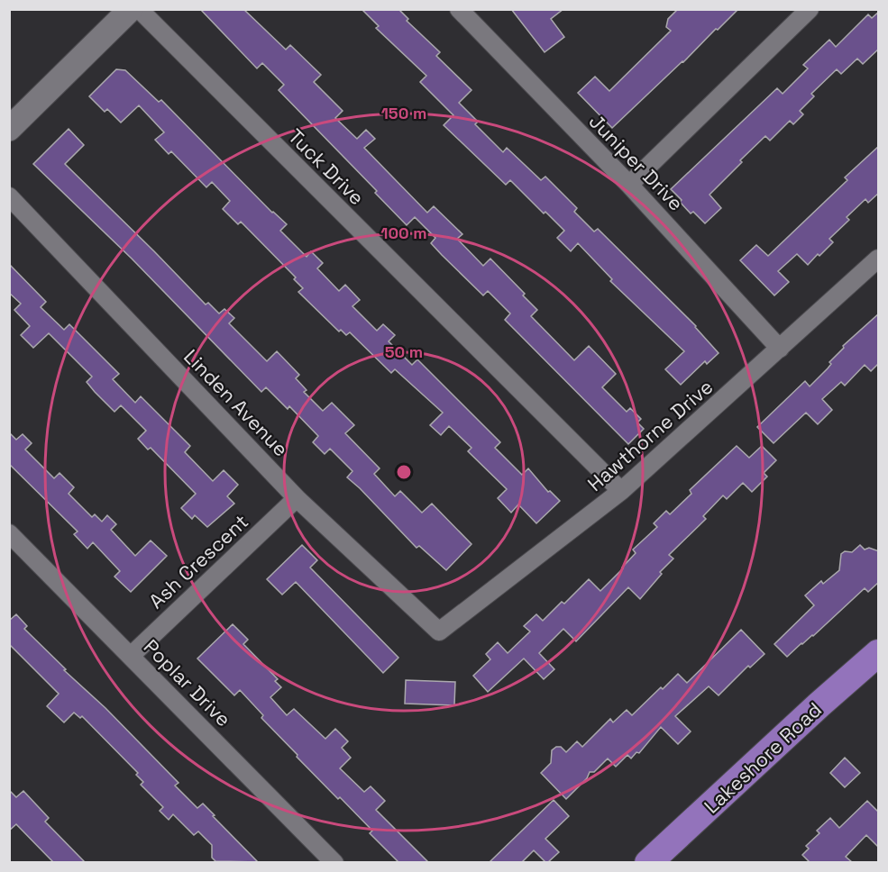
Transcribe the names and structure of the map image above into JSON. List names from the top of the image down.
{
  "streets": {
    "main road": ["Lakeshore Road"],
    "street": [
      "Juniper Drive",
      "Tuck Drive",
      "Linden Avenue",
      "Hawthorne Drive",
      "Ash Crescent",
      "Poplar Drive"
    ]
  },
  "crossings": [
    ["Juniper Drive", "Hawthorne Drive"],
    ["Tuck Drive", "Hawthorne Drive"],
    ["Linden Avenue", "Hawthorne Drive"],
    ["Linden Avenue", "Ash Crescent"],
    ["Ash Crescent", "Poplar Drive"]
  ],
  "rings": ["150 m", "100 m", "50 m"]
}
